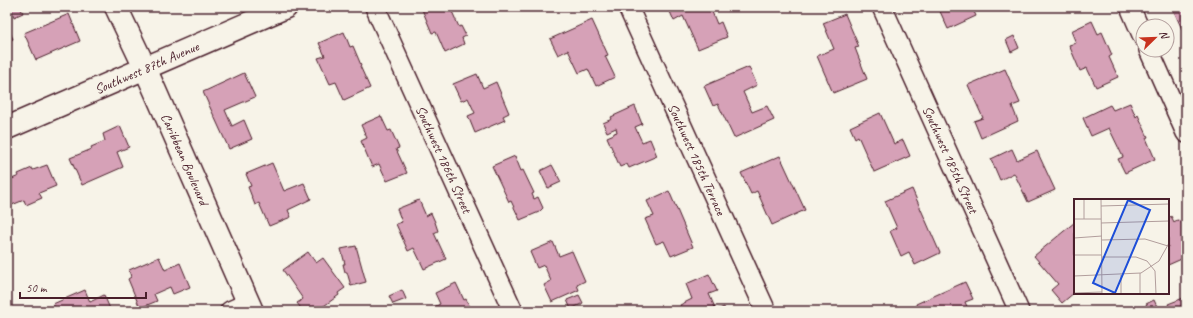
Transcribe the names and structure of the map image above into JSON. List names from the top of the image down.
{
  "streets": {
    "street": [
      "Southwest 87th Avenue",
      "Caribbean Boulevard",
      "Southwest 186th Street",
      "Southwest 185th Terrace",
      "Southwest 185th Street"
    ]
  },
  "crossings": [
    ["Southwest 87th Avenue", "Caribbean Boulevard"]
  ],
  "scale_bar": "50 m",
  "north": "top right"
}
